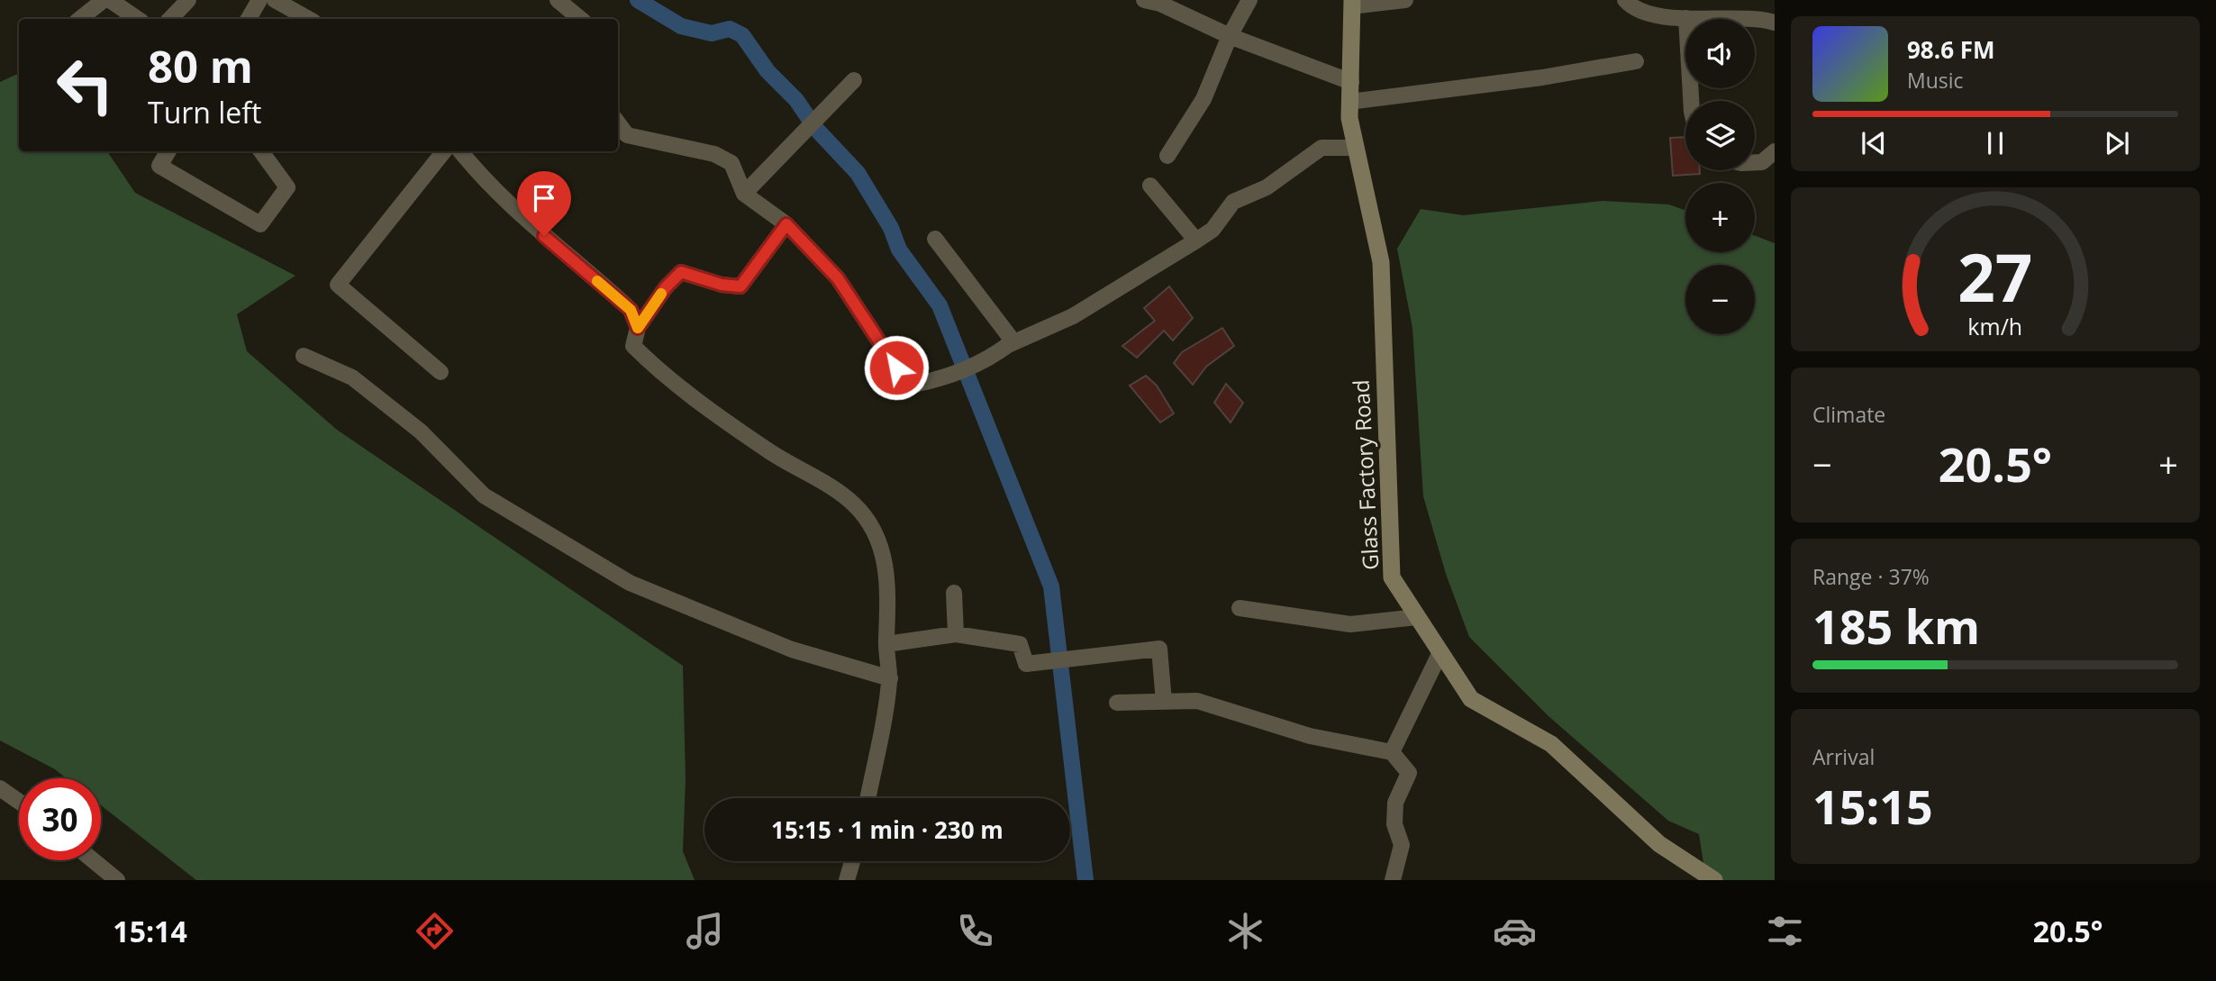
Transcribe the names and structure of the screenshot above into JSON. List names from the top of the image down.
{
  "streets": {
    "main road": ["Glass Factory Road"]
  },
  "page": {
    "map_buttons": ["+", "−"],
    "turn": ["80 m", "Turn left"],
    "song": ["98.6 FM", "Music"],
    "tile": [
      "Climate",
      ["Range · 37%", "185 km"],
      ["Arrival", "15:15"]
    ],
    "heat": ["−", "20.5°", "+"],
    "limit": "30",
    "trip": "15:15 · 1 min · 230 m",
    "tabs": ["15:14", "20.5°"],
    "gauge": ["27", "km/h"]
  }
}
